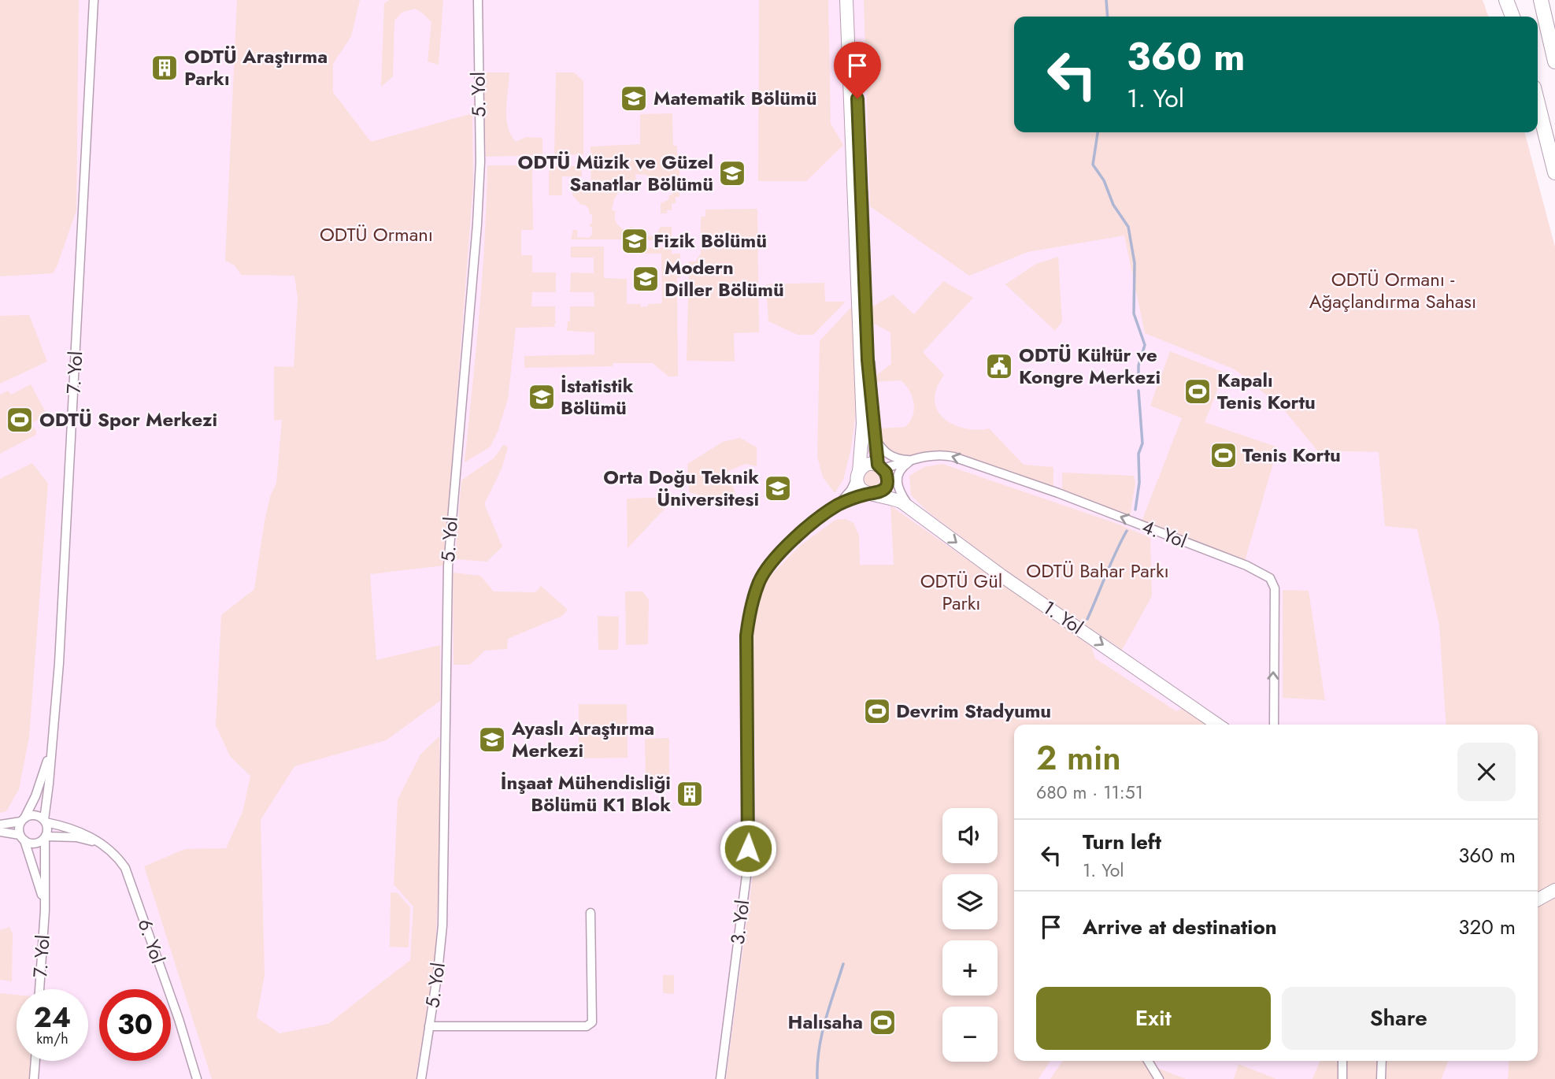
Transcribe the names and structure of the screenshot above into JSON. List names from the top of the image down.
{
  "streets": {
    "main road": ["1. Yol"],
    "street": [
      "5. Yol",
      "7. Yol",
      "4. Yol",
      "3. Yol",
      "6. Yol"
    ]
  },
  "crossings": [
    ["7. Yol", "6. Yol"],
    ["4. Yol", "1. Yol"],
    ["4. Yol", "3. Yol"],
    ["1. Yol", "3. Yol"]
  ],
  "one_way": ["4. Yol", "1. Yol"],
  "parks": [
    "ODTÜ Ormanı",
    "ODTÜ Ormanı - Ağaçlandırma Sahası",
    "ODTÜ Bahar Parkı",
    "ODTÜ Gül Parkı"
  ],
  "places": {
    "building": ["ODTÜ Araştırma Parkı", "İnşaat Mühendisliği Bölümü K1 Blok"],
    "school or university": [
      "Matematik Bölümü",
      "ODTÜ Müzik ve Güzel Sanatlar Bölümü",
      "Fizik Bölümü",
      "Modern Diller Bölümü",
      "İstatistik Bölümü",
      "Orta Doğu Teknik Üniversitesi",
      "Ayaslı Araştırma Merkezi"
    ],
    "public building": ["ODTÜ Kültür ve Kongre Merkezi"],
    "sports": [
      "Kapalı Tenis Kortu",
      "ODTÜ Spor Merkezi",
      "Tenis Kortu",
      "Devrim Stadyumu",
      "Halısaha"
    ]
  },
  "page": {
    "turn": ["360 m", "1. Yol"],
    "heading": ["2 min", "680 m · 11:51"],
    "map_buttons": ["+", "−"],
    "list": [
      {
        "name": "Turn left",
        "note": "1. Yol",
        "value": "360 m"
      },
      {
        "name": "Arrive at destination",
        "value": "320 m"
      }
    ],
    "buttons": ["Exit", "Share"],
    "speed": "24 km/h",
    "limit": "30"
  }
}
